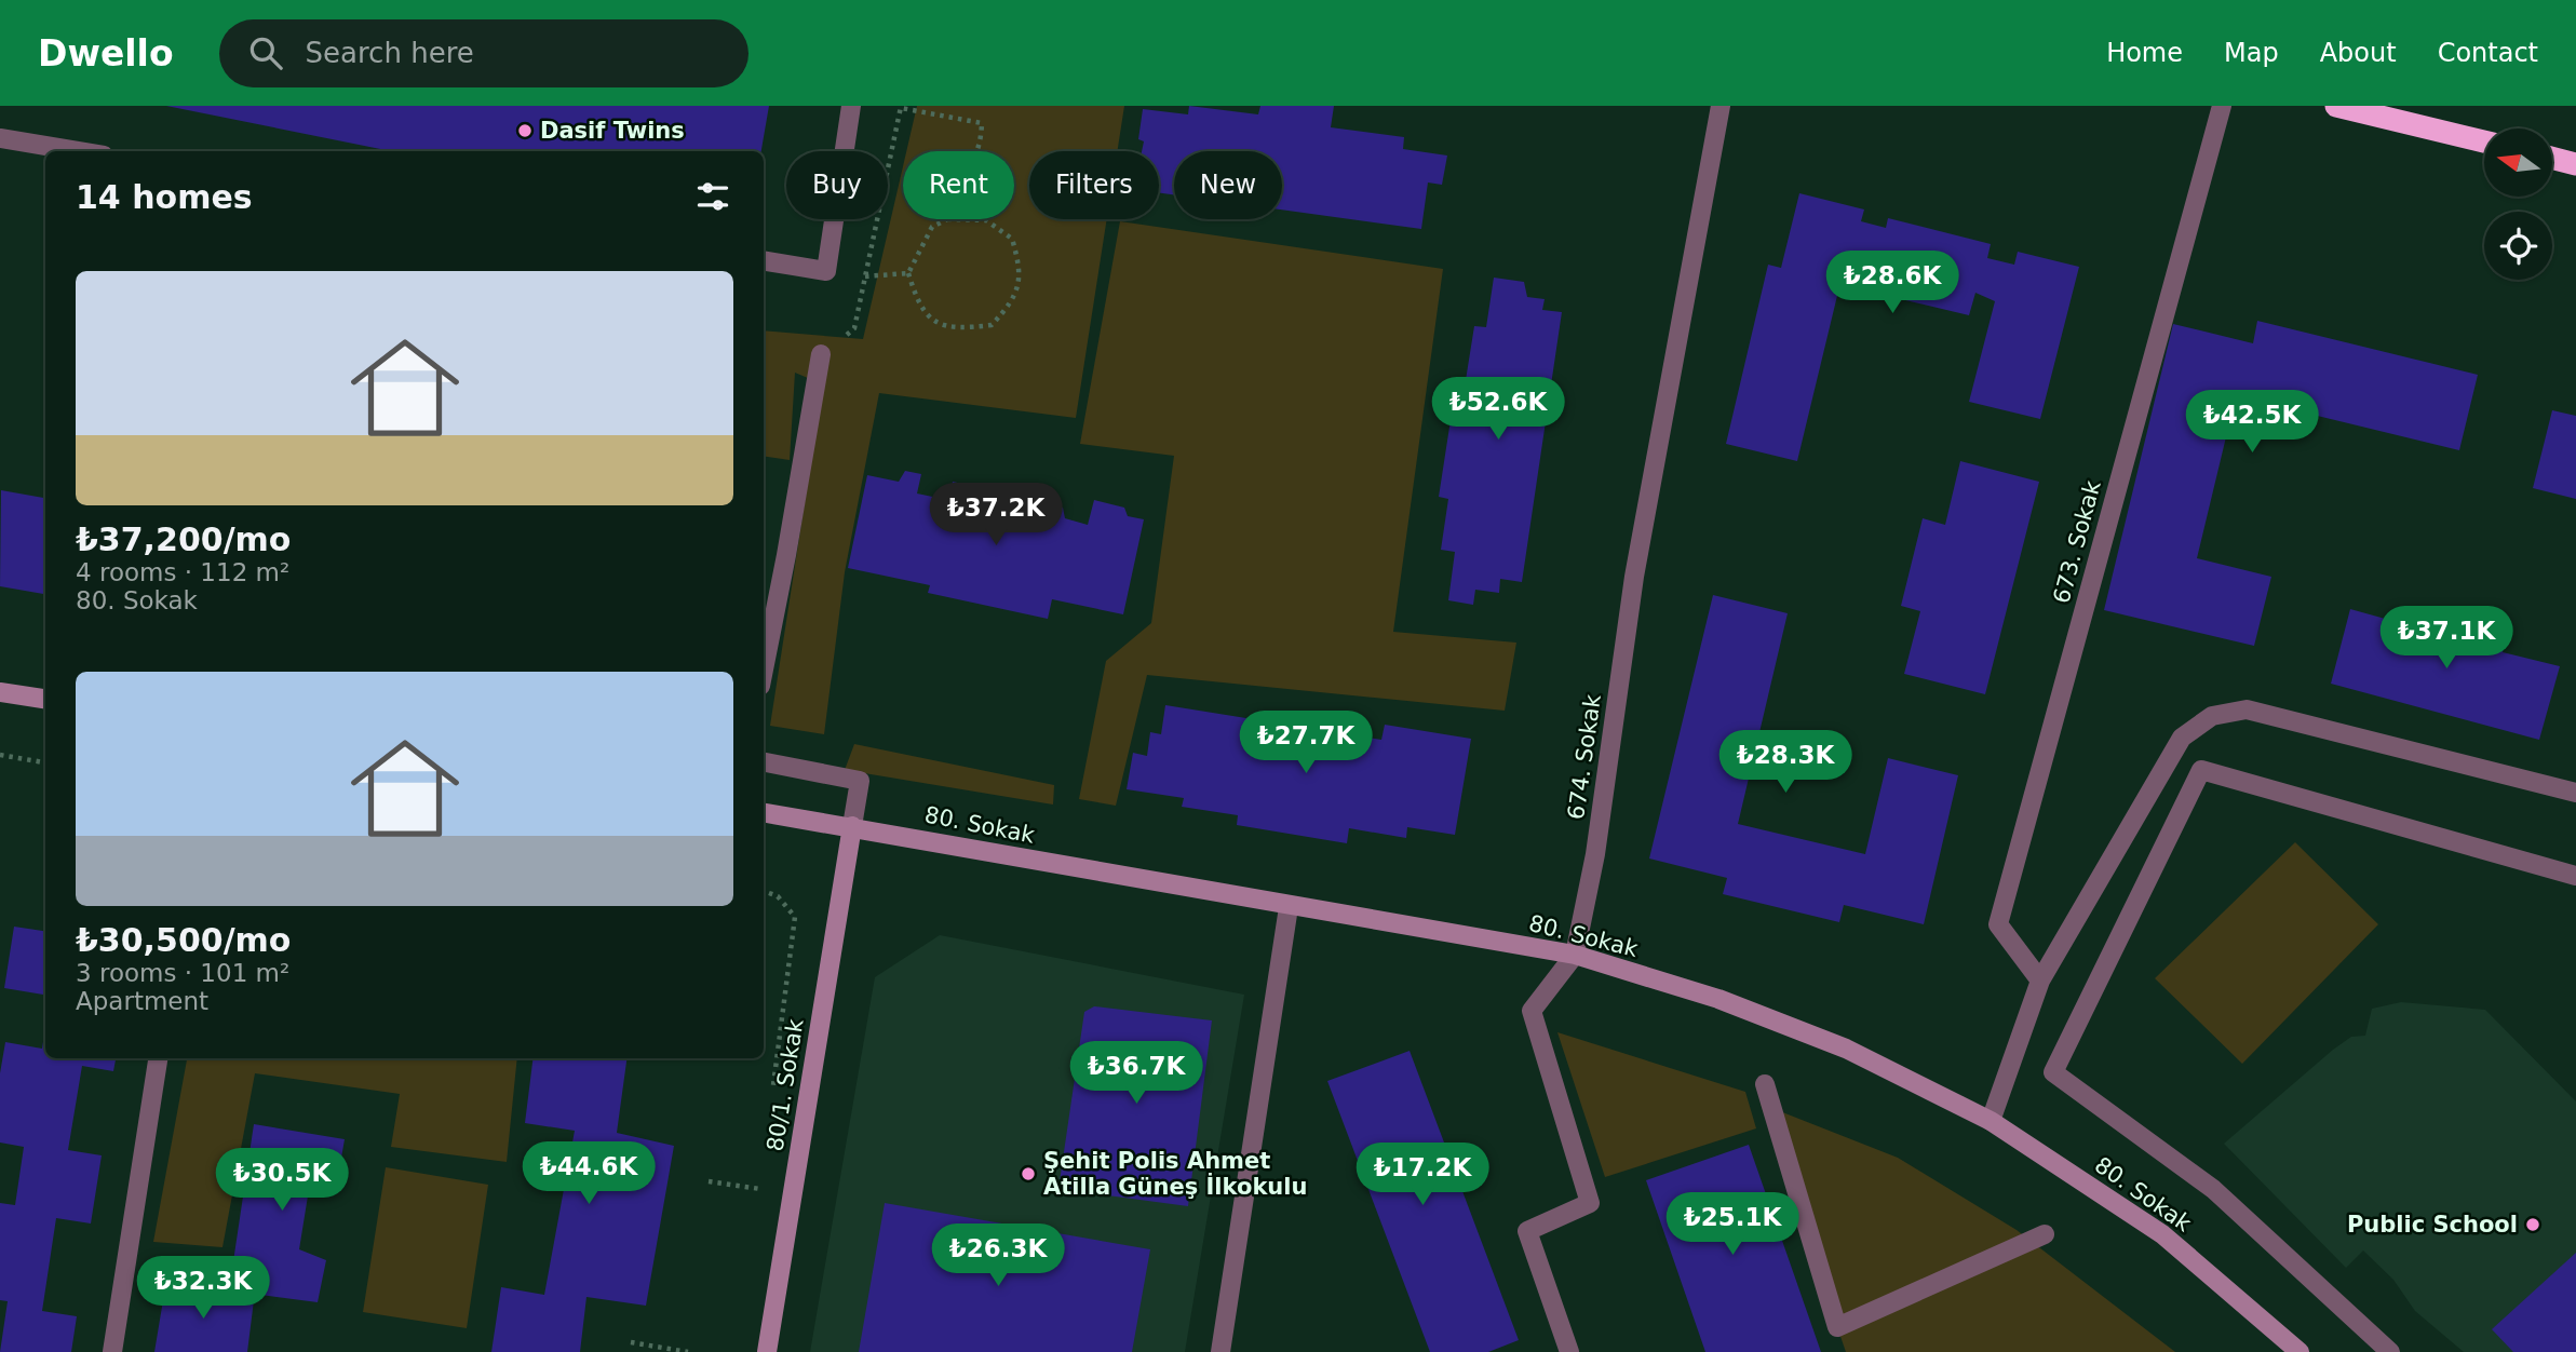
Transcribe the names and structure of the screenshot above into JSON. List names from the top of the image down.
{
  "streets": {
    "street": [
      "673. Sokak",
      "674. Sokak",
      "80. Sokak",
      "80/1. Sokak"
    ]
  },
  "crossings": [
    ["674. Sokak", "80. Sokak"],
    ["80. Sokak", "80/1. Sokak"]
  ],
  "places": ["Dasif Twins", "Şehit Polis Ahmet Atilla Güneş İlkokulu", "Public School"],
  "north": "left",
  "page": {
    "header": "Dwello",
    "search": "Search here",
    "nav": [
      "Home",
      "Map",
      "About",
      "Contact"
    ],
    "chip": [
      "Buy",
      "Rent",
      "Filters",
      "New"
    ],
    "heading": "14 homes",
    "list": [
      {
        "name": "₺37,200/mo",
        "note": "4 rooms · 112 m² · 80. Sokak"
      },
      {
        "name": "₺30,500/mo",
        "note": "3 rooms · 101 m² · Apartment"
      }
    ],
    "price": [
      "₺28.6K",
      "₺52.6K",
      "₺42.5K",
      "₺37.2K",
      "₺37.1K",
      "₺27.7K",
      "₺28.3K",
      "₺36.7K",
      "₺44.6K",
      "₺17.2K",
      "₺30.5K",
      "₺25.1K",
      "₺26.3K",
      "₺32.3K"
    ]
  }
}
